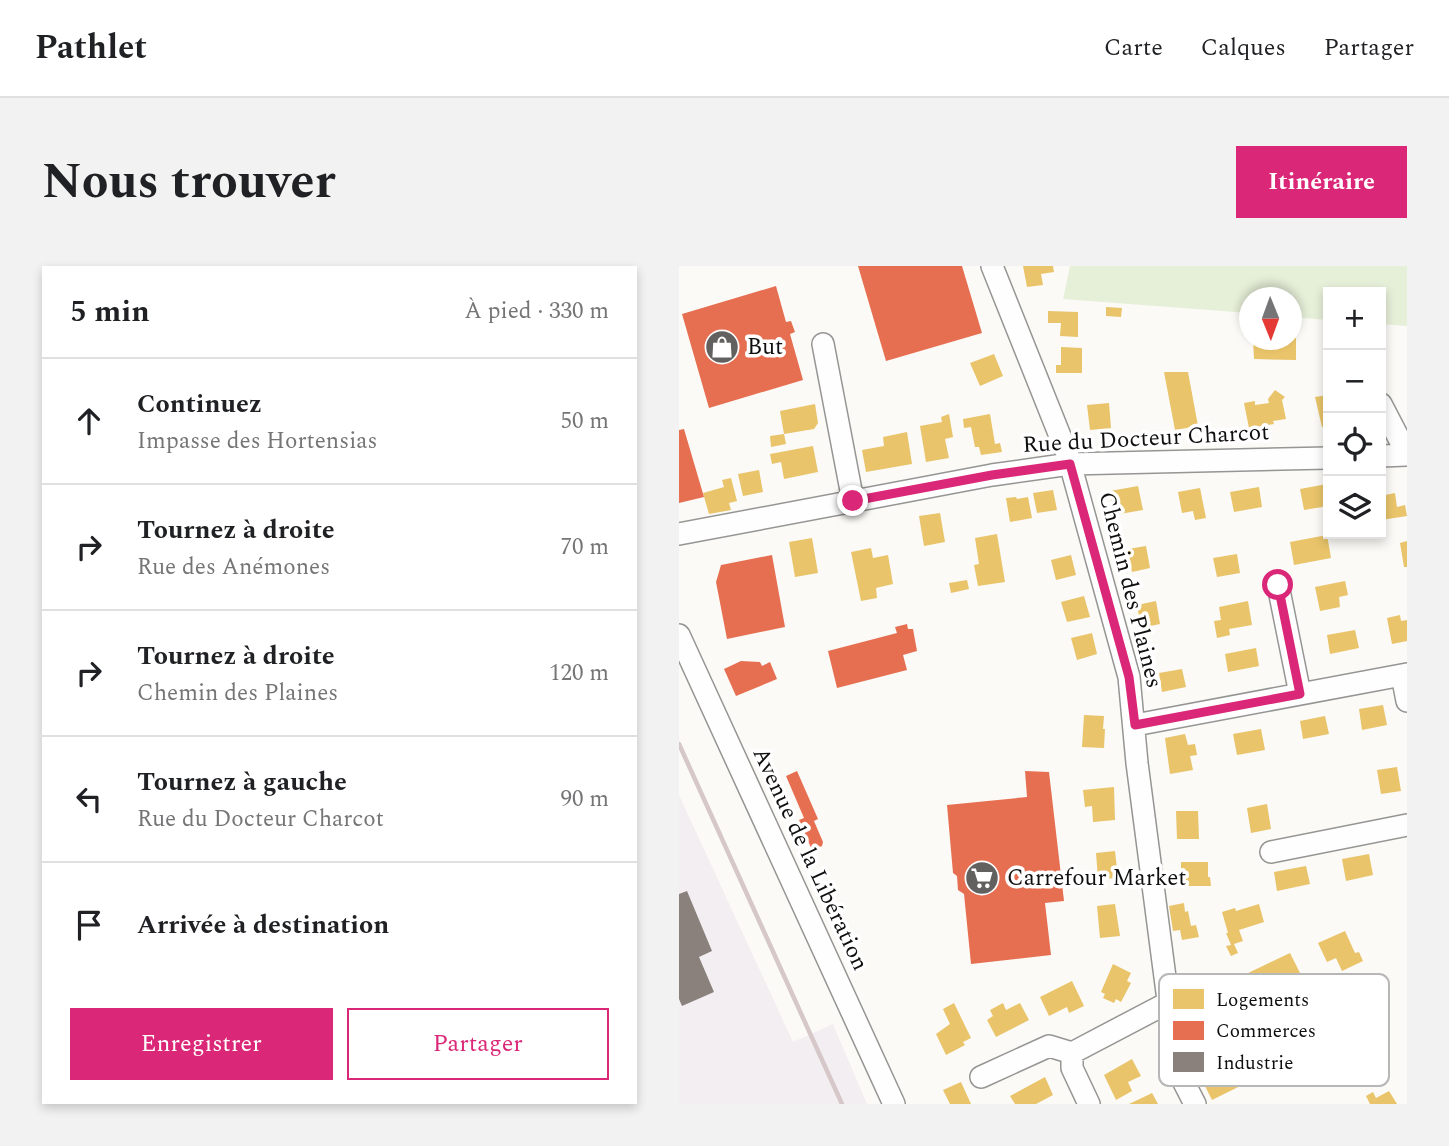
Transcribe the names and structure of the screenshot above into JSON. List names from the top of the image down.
{
  "streets": {
    "street": ["Rue du Docteur Charcot", "Chemin des Plaines", "Avenue de la Libération"]
  },
  "crossings": [
    ["Rue du Docteur Charcot", "Chemin des Plaines"]
  ],
  "places": {
    "shop": ["But"],
    "supermarket": ["Carrefour Market"]
  },
  "legend": ["Logements", "Commerces", "Industrie"],
  "north": "bottom",
  "page": {
    "header": "Pathlet",
    "nav": ["Carte", "Calques", "Partager"],
    "title": "Nous trouver",
    "buttons": [
      "Itinéraire",
      ["Enregistrer", "Partager"]
    ],
    "heading": ["5 min", "À pied · 330 m"],
    "map_buttons": ["+", "−"],
    "list": [
      ["Continuez", "Impasse des Hortensias", "50 m"],
      ["Tournez à droite", "Rue des Anémones", "70 m"],
      ["Tournez à droite", "Chemin des Plaines", "120 m"],
      ["Tournez à gauche", "Rue du Docteur Charcot", "90 m"],
      "Arrivée à destination"
    ]
  }
}
